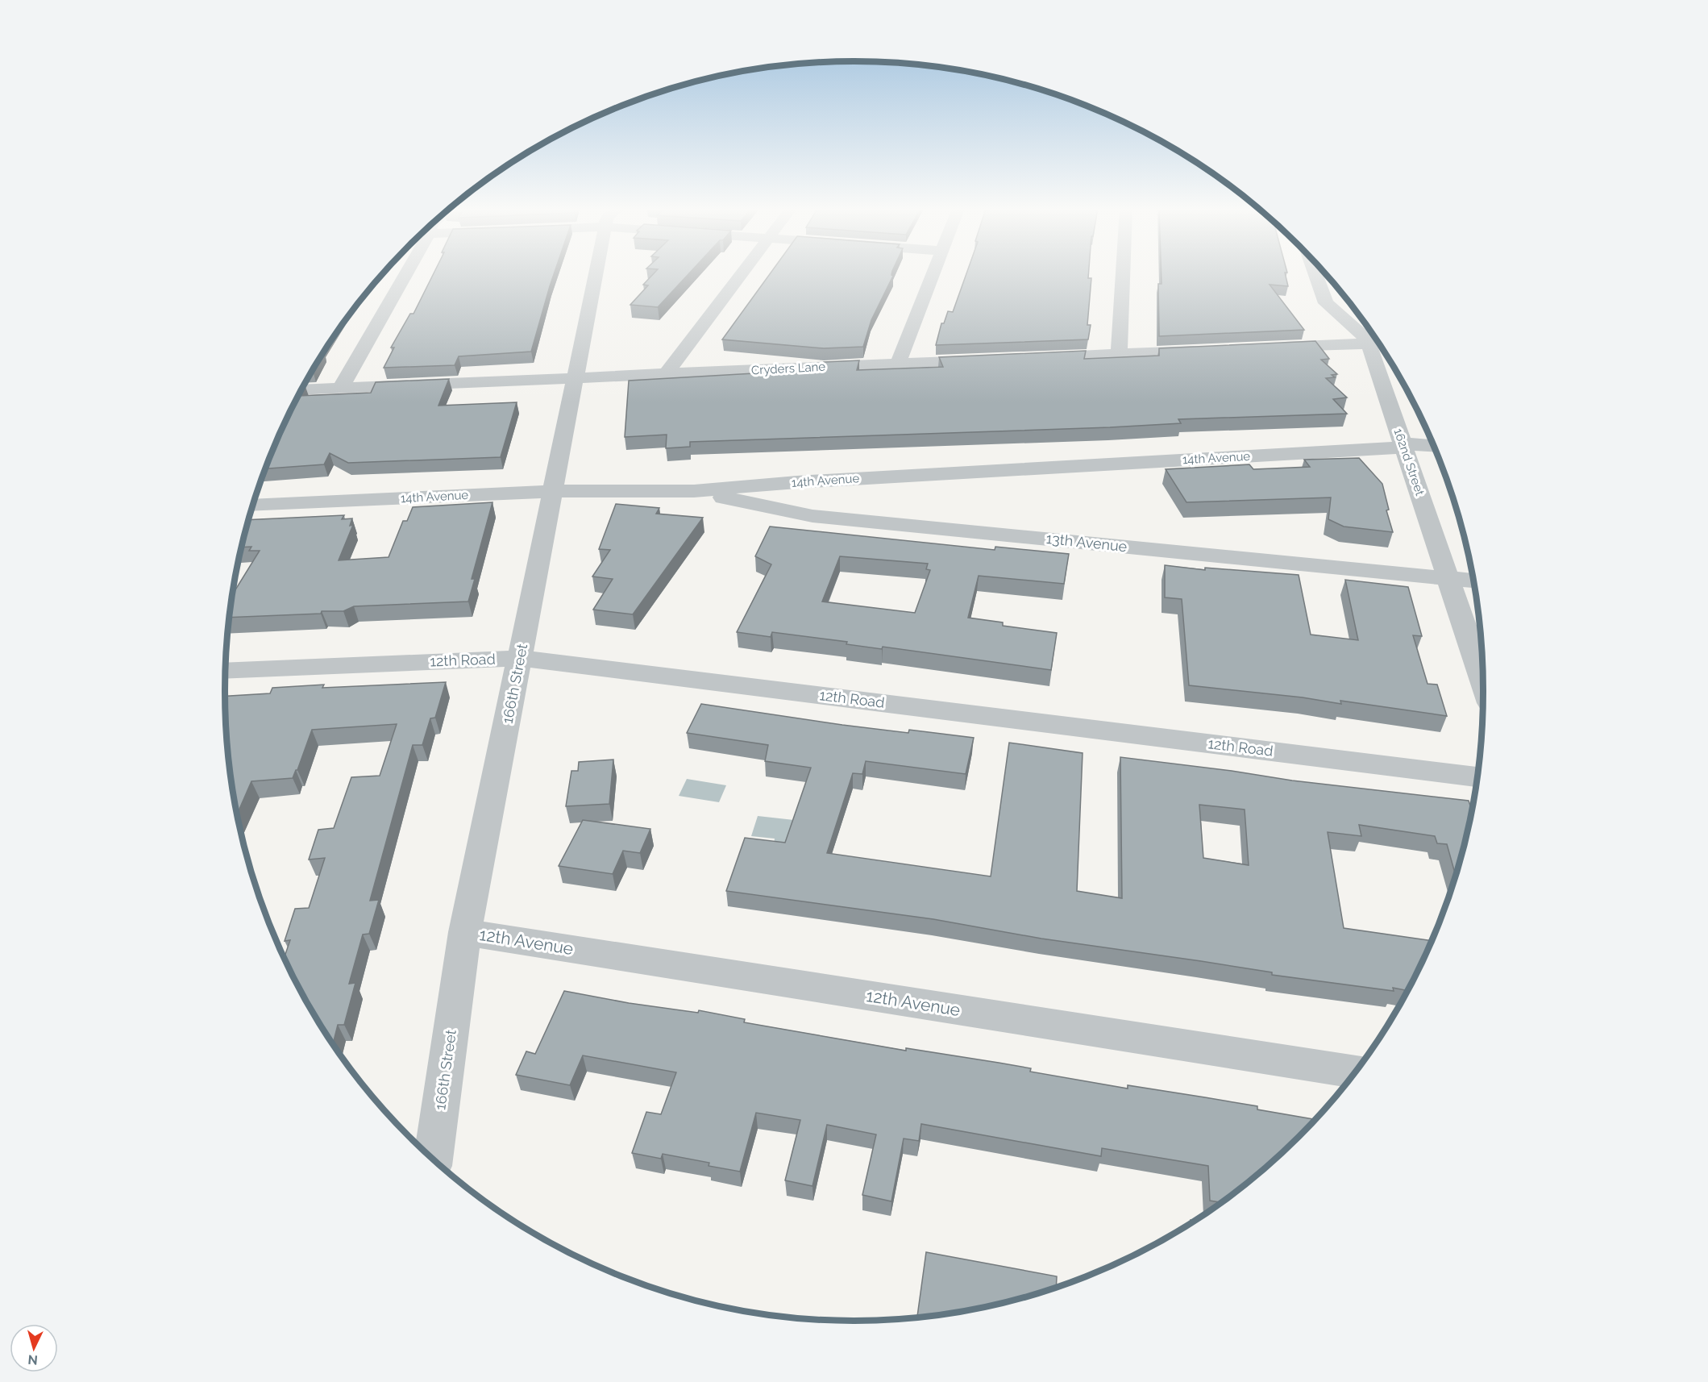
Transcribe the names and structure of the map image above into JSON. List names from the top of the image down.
{
  "streets": {
    "street": [
      "Cryders Lane",
      "14th Avenue",
      "162nd Street",
      "13th Avenue",
      "12th Road",
      "166th Street",
      "12th Avenue"
    ]
  },
  "crossings": [
    ["Cryders Lane", "166th Street"],
    ["14th Avenue", "162nd Street"],
    ["14th Avenue", "13th Avenue"],
    ["14th Avenue", "166th Street"],
    ["162nd Street", "13th Avenue"],
    ["12th Road", "166th Street"],
    ["166th Street", "12th Avenue"]
  ],
  "north": "bottom"
}
